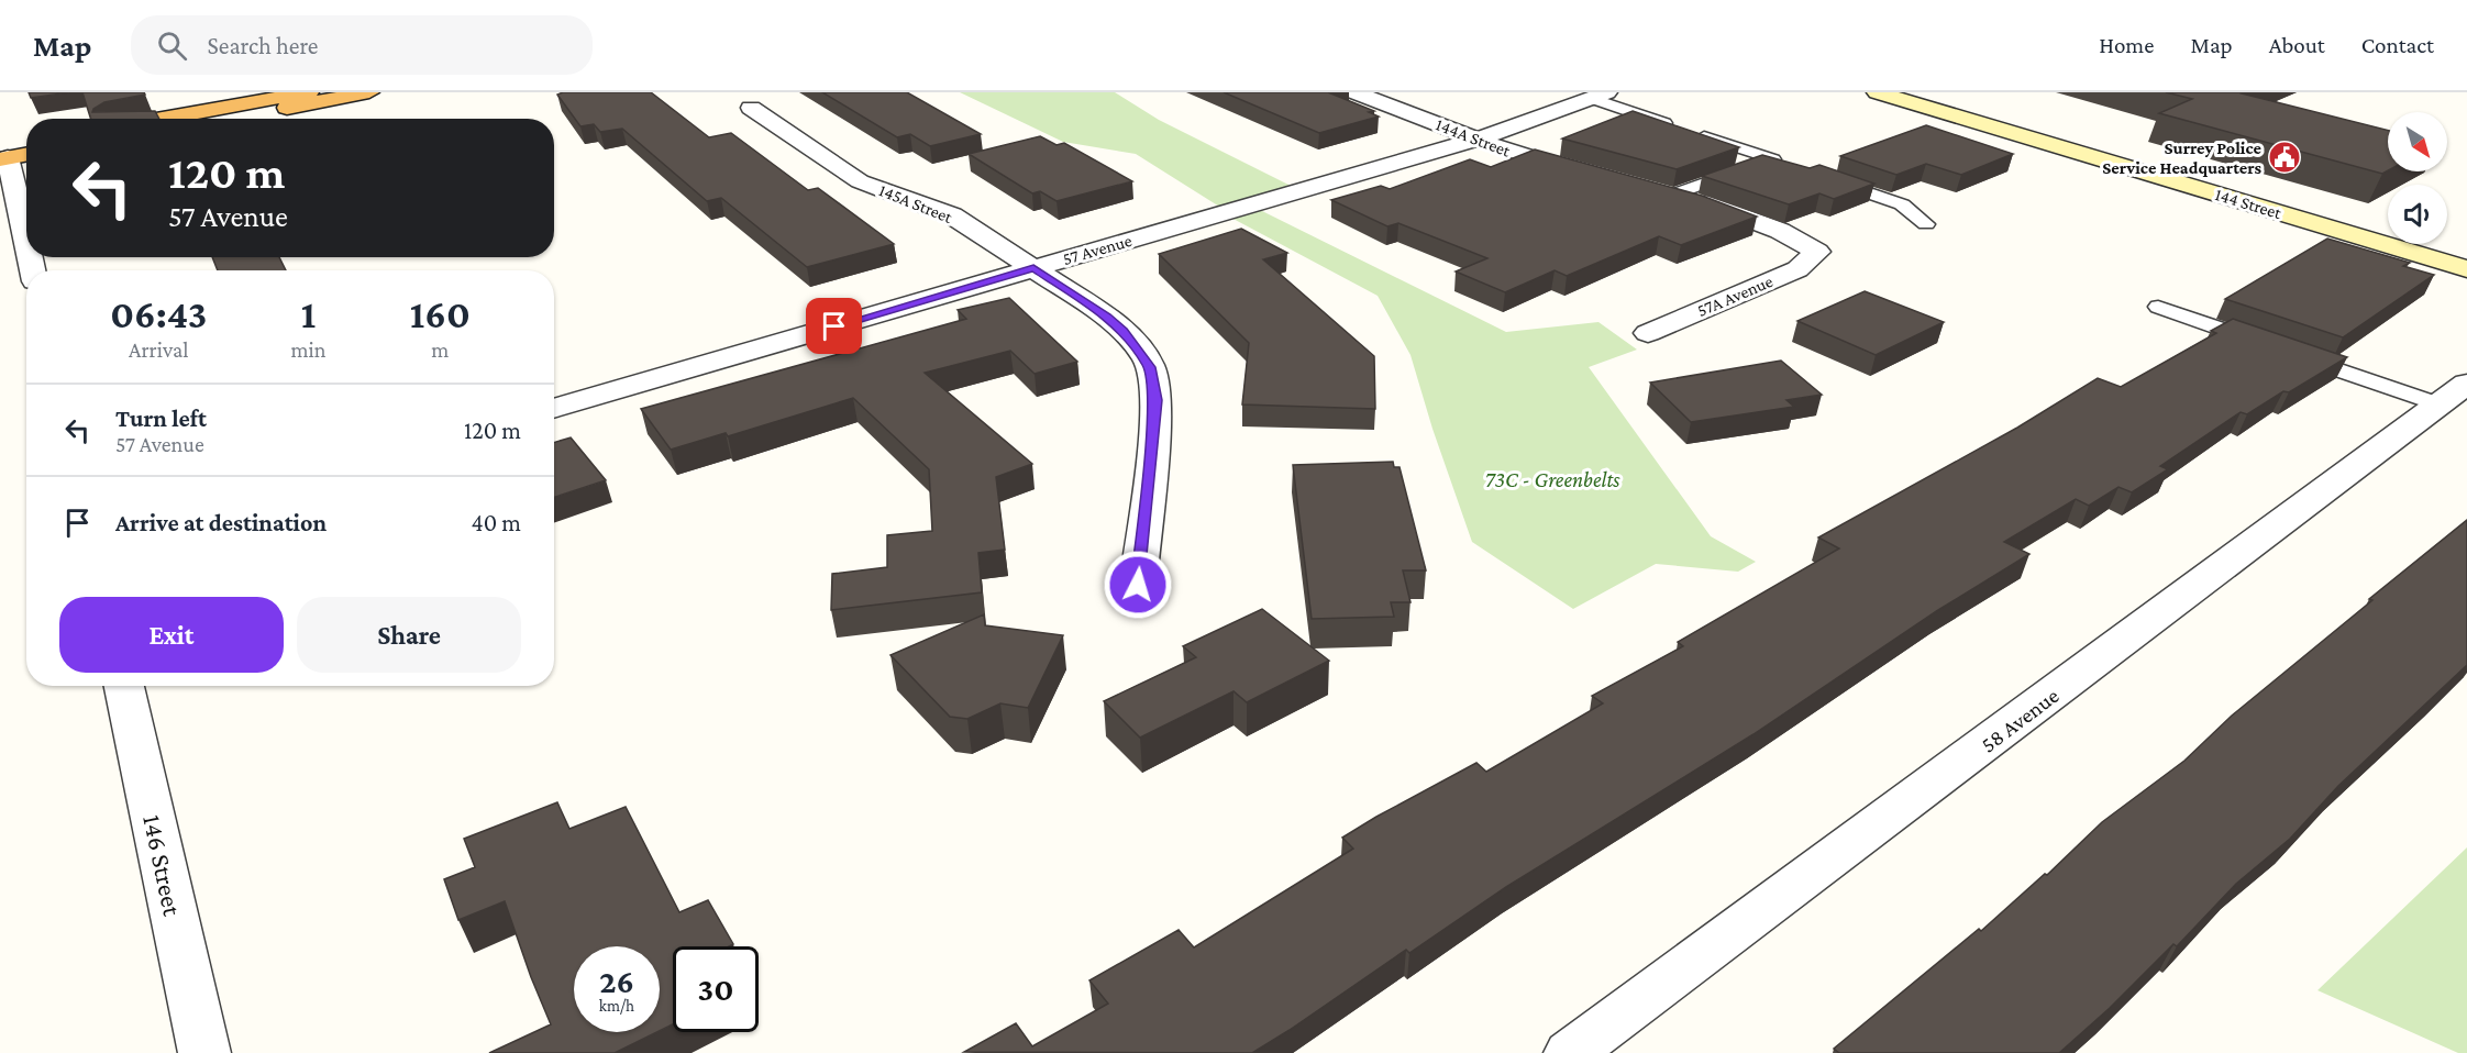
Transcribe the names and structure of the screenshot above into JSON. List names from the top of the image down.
{
  "streets": {
    "main road": ["144 Street"],
    "street": [
      "144A Street",
      "145A Street",
      "57 Avenue",
      "57A Avenue",
      "58 Avenue",
      "146 Street"
    ]
  },
  "crossings": [
    ["144A Street", "57 Avenue"],
    ["145A Street", "57 Avenue"]
  ],
  "parks": ["73C - Greenbelts"],
  "places": {
    "public building": ["Surrey Police Service Headquarters"]
  },
  "north": "bottom right",
  "page": {
    "header": "Map",
    "search": "Search here",
    "nav": [
      "Home",
      "Map",
      "About",
      "Contact"
    ],
    "turn": ["120 m", "57 Avenue"],
    "eta": [
      "06:43",
      "Arrival",
      "1",
      "min",
      "160",
      "m"
    ],
    "list": [
      {
        "name": "Turn left",
        "note": "57 Avenue",
        "value": "120 m"
      },
      {
        "name": "Arrive at destination",
        "value": "40 m"
      }
    ],
    "buttons": ["Exit", "Share"],
    "speed": "26 km/h",
    "limit": "30"
  }
}
